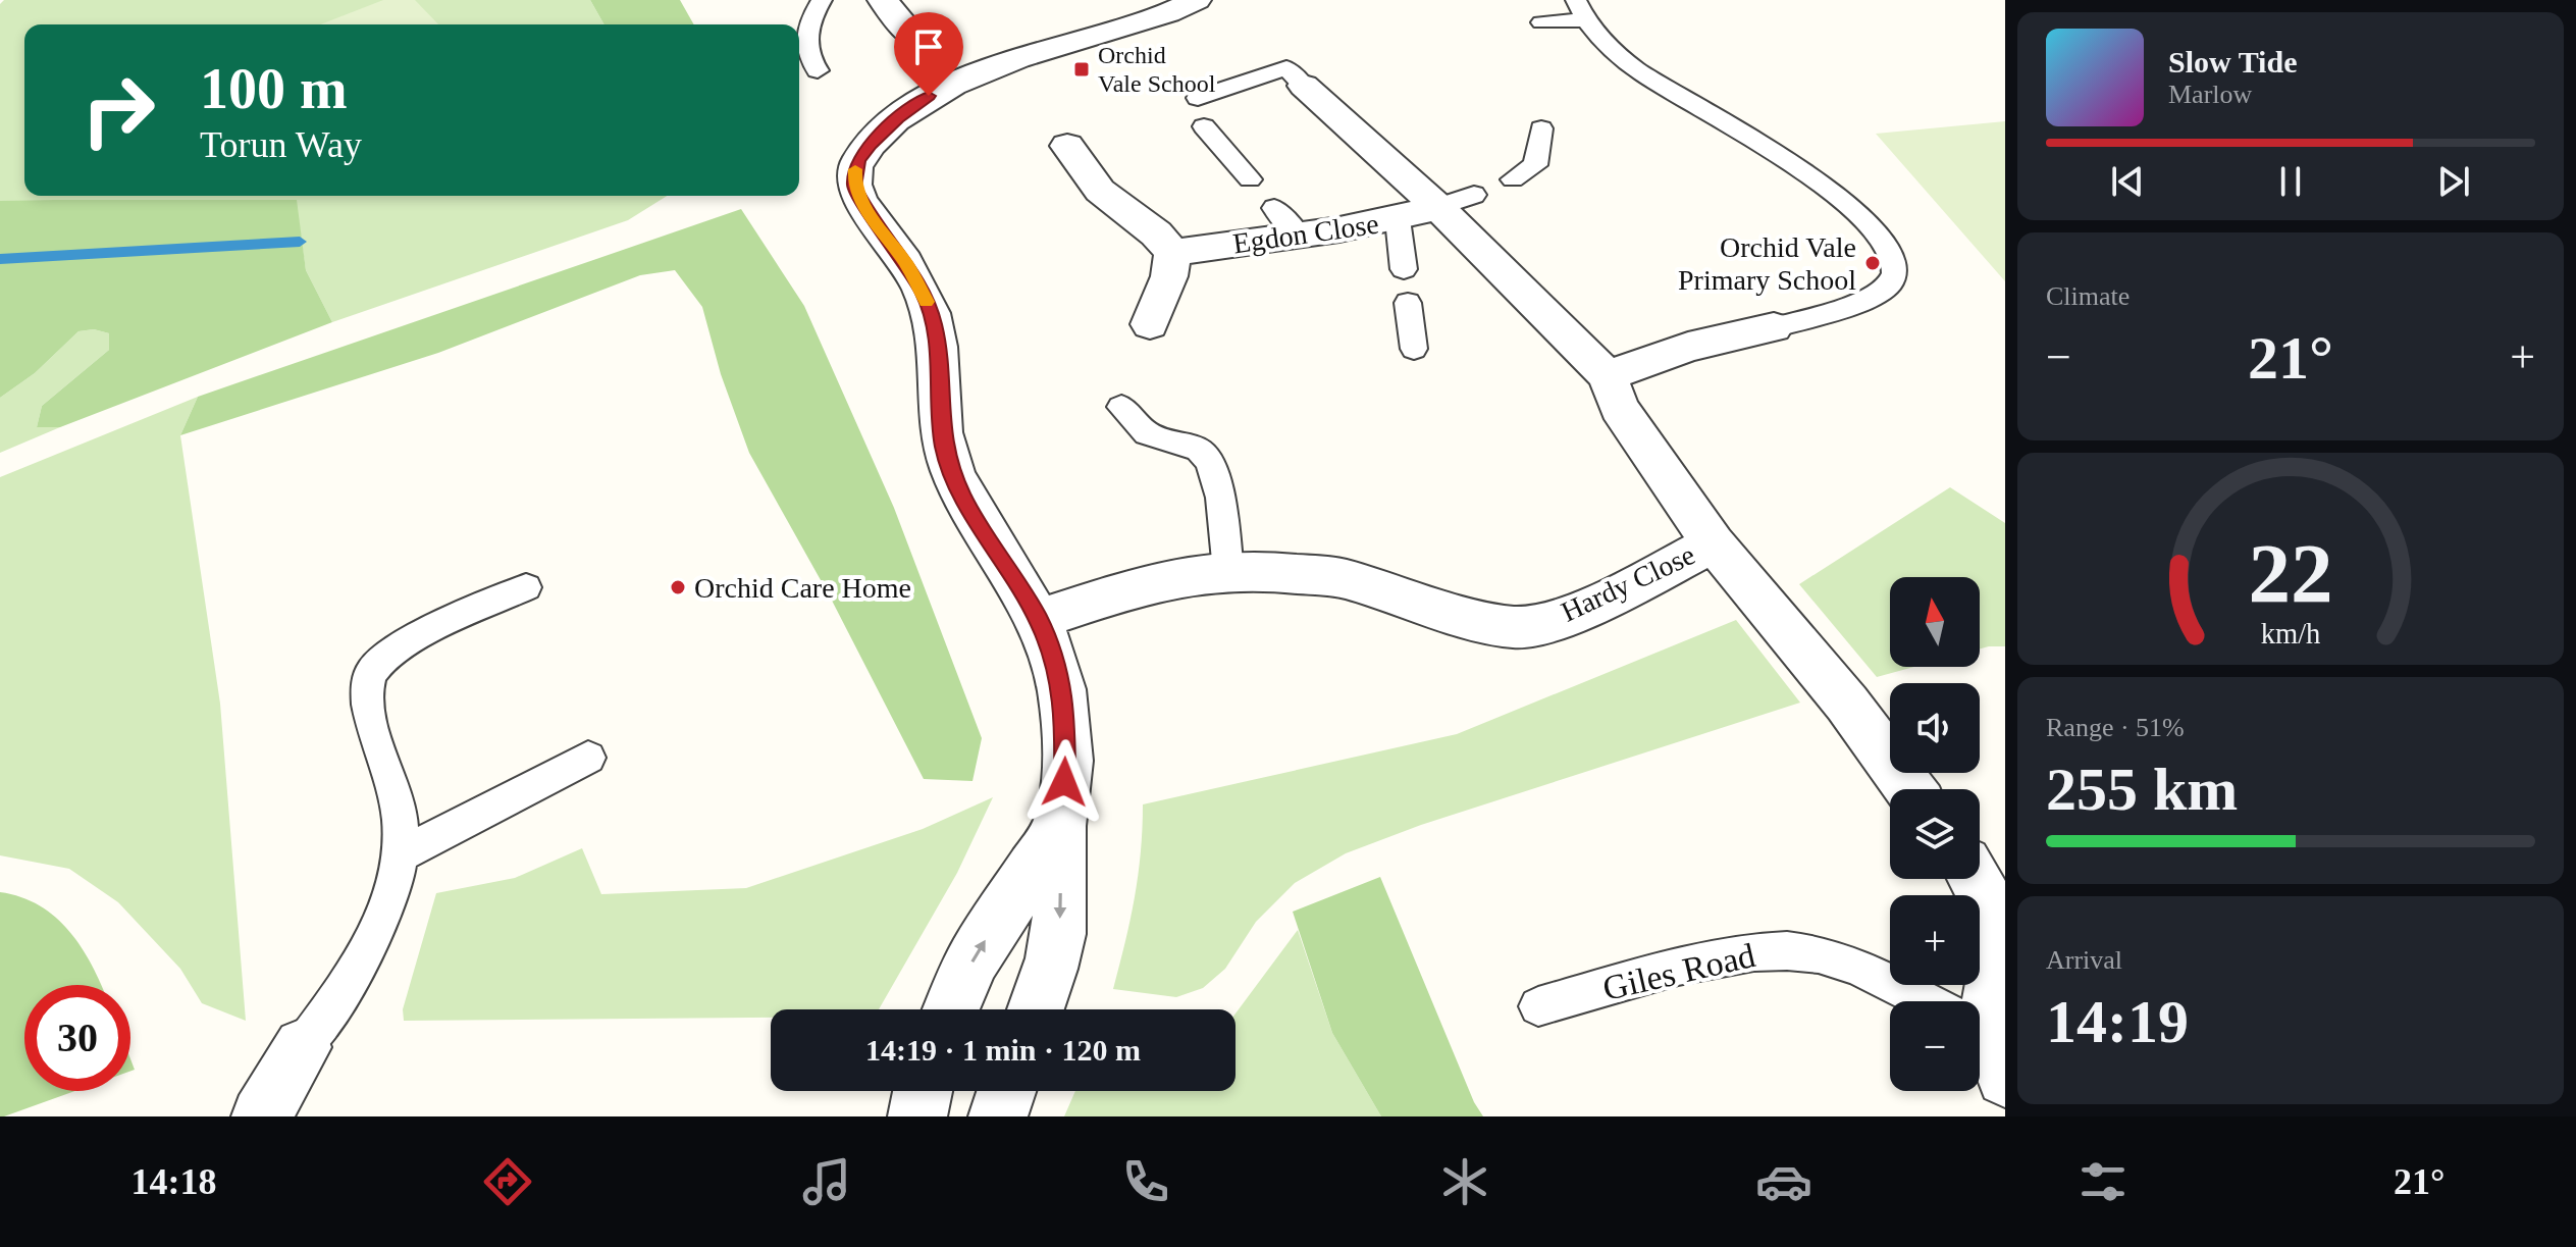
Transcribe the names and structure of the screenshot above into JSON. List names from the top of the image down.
{
  "streets": {
    "street": ["Egdon Close", "Hardy Close", "Giles Road"]
  },
  "crossings": [
    ["Egdon Close", "Hardy Close"]
  ],
  "places": {
    "transit": ["Orchid Vale School"],
    "other": ["Orchid Vale Primary School", "Orchid Care Home"]
  },
  "north": "top",
  "page": {
    "turn": ["100 m", "Torun Way"],
    "song": ["Slow Tide", "Marlow"],
    "tile": [
      "Climate",
      ["Range · 51%", "255 km"],
      ["Arrival", "14:19"]
    ],
    "heat": ["−", "21°", "+"],
    "map_buttons": ["+", "−"],
    "limit": "30",
    "trip": "14:19 · 1 min · 120 m",
    "tabs": ["14:18", "21°"],
    "gauge": ["22", "km/h"]
  }
}
